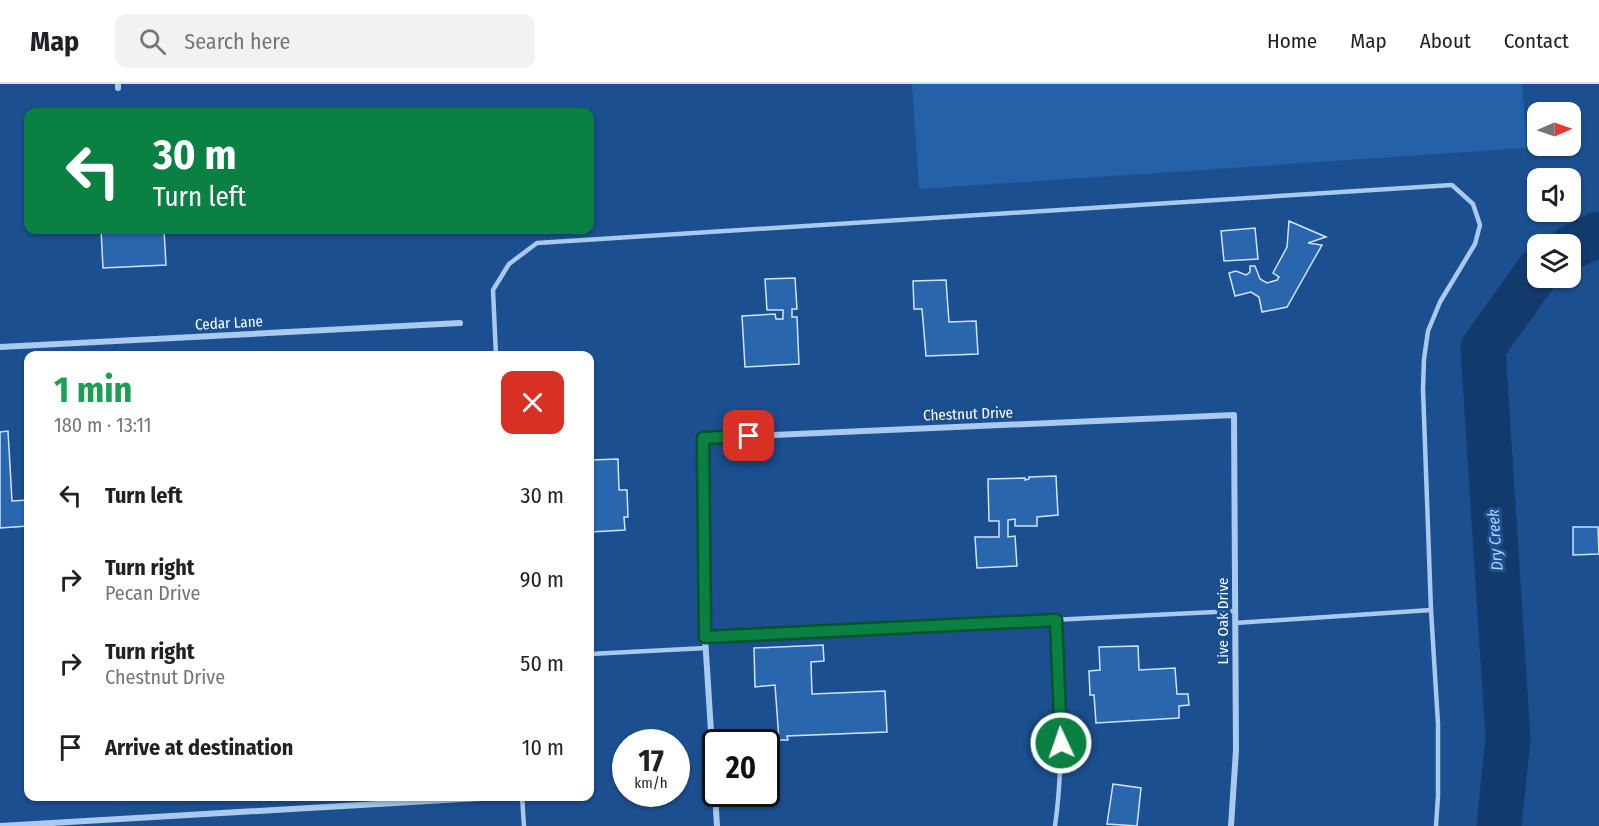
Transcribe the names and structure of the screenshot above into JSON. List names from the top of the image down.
{
  "streets": {
    "street": ["Cedar Lane", "Chestnut Drive", "Live Oak Drive"]
  },
  "crossings": [
    ["Chestnut Drive", "Live Oak Drive"]
  ],
  "water": ["Dry Creek"],
  "north": "right",
  "page": {
    "header": "Map",
    "search": "Search here",
    "nav": [
      "Home",
      "Map",
      "About",
      "Contact"
    ],
    "turn": ["30 m", "Turn left"],
    "heading": ["1 min", "180 m · 13:11"],
    "list": [
      {
        "name": "Turn left",
        "value": "30 m"
      },
      {
        "name": "Turn right",
        "note": "Pecan Drive",
        "value": "90 m"
      },
      {
        "name": "Turn right",
        "note": "Chestnut Drive",
        "value": "50 m"
      },
      {
        "name": "Arrive at destination",
        "value": "10 m"
      }
    ],
    "speed": "17 km/h",
    "limit": "20"
  }
}
